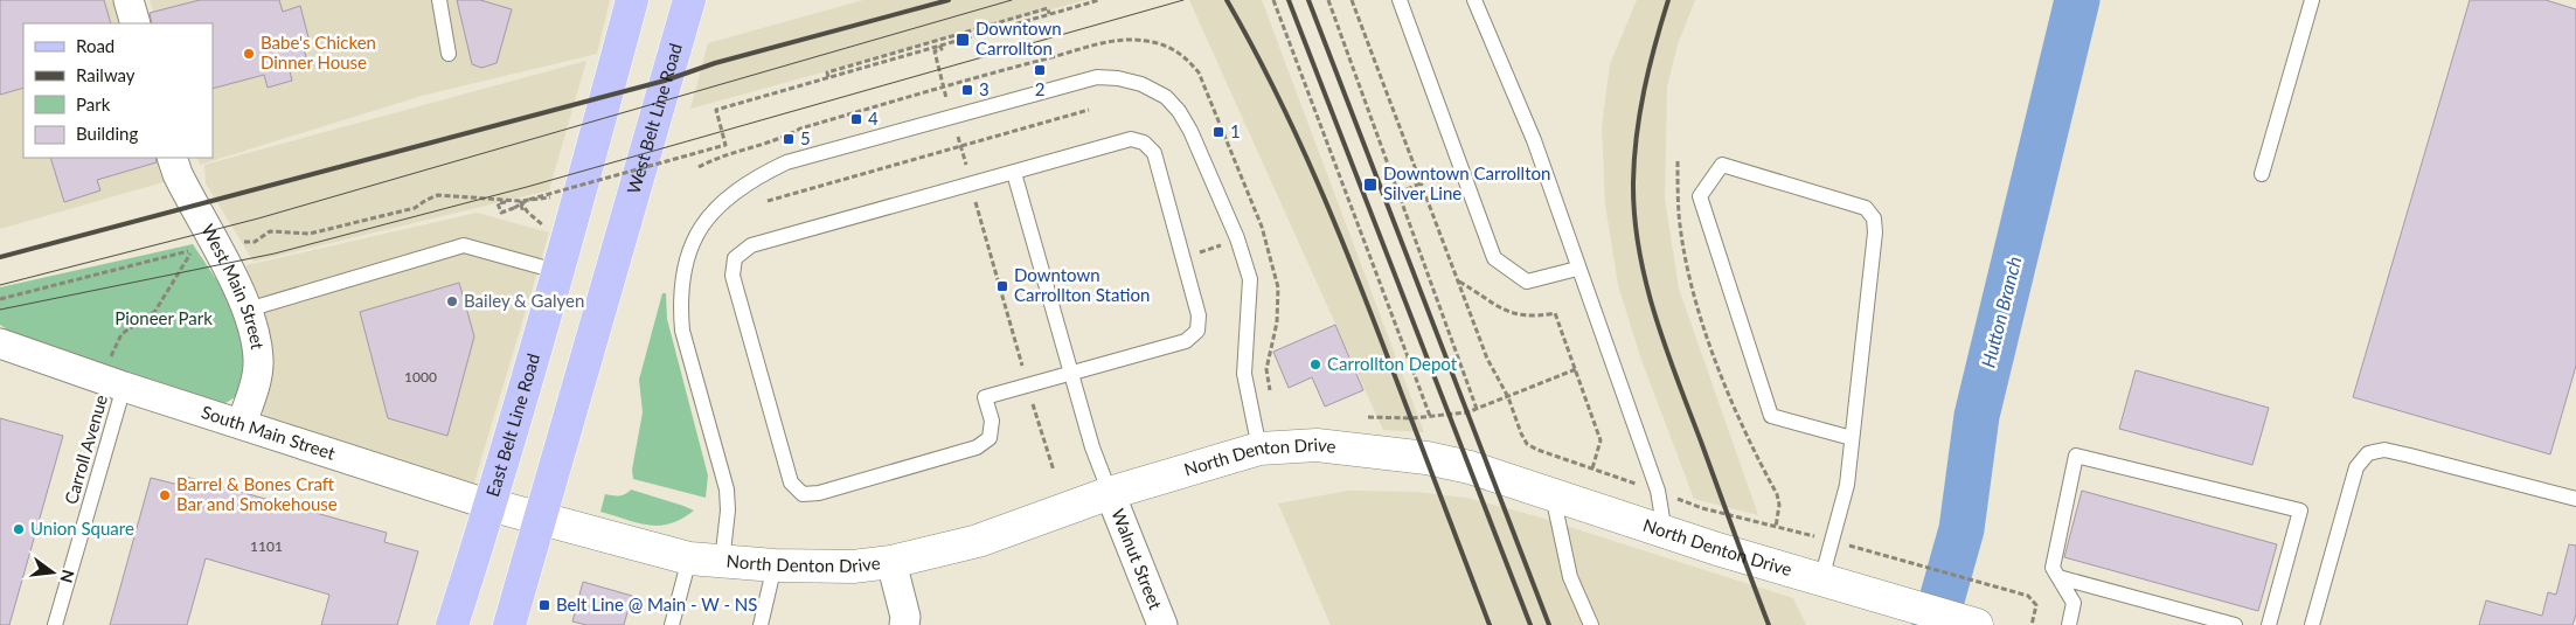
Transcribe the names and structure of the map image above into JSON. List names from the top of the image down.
{
  "streets": {
    "main road": ["West Belt Line Road", "East Belt Line Road"],
    "street": [
      "West Main Street",
      "South Main Street",
      "North Denton Drive",
      "Walnut Street"
    ],
    "lane": ["Carroll Avenue"]
  },
  "crossings": [
    ["West Belt Line Road", "South Main Street"],
    ["West Belt Line Road", "North Denton Drive"],
    ["West Main Street", "South Main Street"],
    ["East Belt Line Road", "South Main Street"],
    ["South Main Street", "Carroll Avenue"],
    ["South Main Street", "North Denton Drive"],
    ["North Denton Drive", "Walnut Street"]
  ],
  "water": ["Hutton Branch"],
  "parks": ["Pioneer Park"],
  "places": {
    "transit": [
      "Downtown Carrollton",
      "2",
      "3",
      "4",
      "1",
      "5",
      "Downtown Carrollton Silver Line",
      "Downtown Carrollton Station",
      "Belt Line @ Main - W - NS"
    ],
    "other": [
      "Babe's Chicken Dinner House",
      "Bailey & Galyen",
      "Carrollton Depot",
      "Barrel & Bones Craft Bar and Smokehouse",
      "Union Square"
    ]
  },
  "house_numbers": ["1000", "1101"],
  "legend": [
    "Road",
    "Railway",
    "Park",
    "Building"
  ],
  "north": "right"
}
